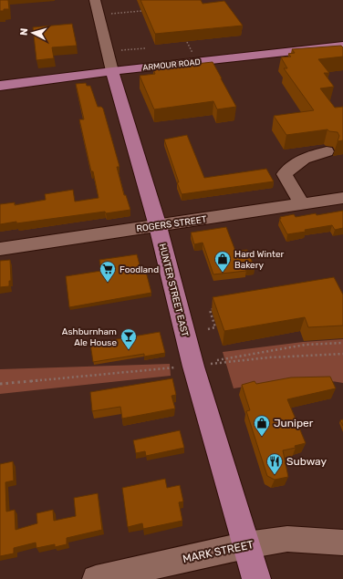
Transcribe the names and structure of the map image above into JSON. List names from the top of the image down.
{
  "streets": {
    "main road": ["ARMOUR ROAD", "HUNTER STREET EAST"],
    "street": ["ROGERS STREET", "MARK STREET"]
  },
  "crossings": [
    ["ARMOUR ROAD", "HUNTER STREET EAST"],
    ["ROGERS STREET", "HUNTER STREET EAST"],
    ["HUNTER STREET EAST", "MARK STREET"]
  ],
  "places": {
    "shop": ["Hard Winter Bakery", "Juniper"],
    "supermarket": ["Foodland"],
    "bar": ["Ashburnham Ale House"],
    "restaurant": ["Subway"]
  },
  "north": "left"
}
